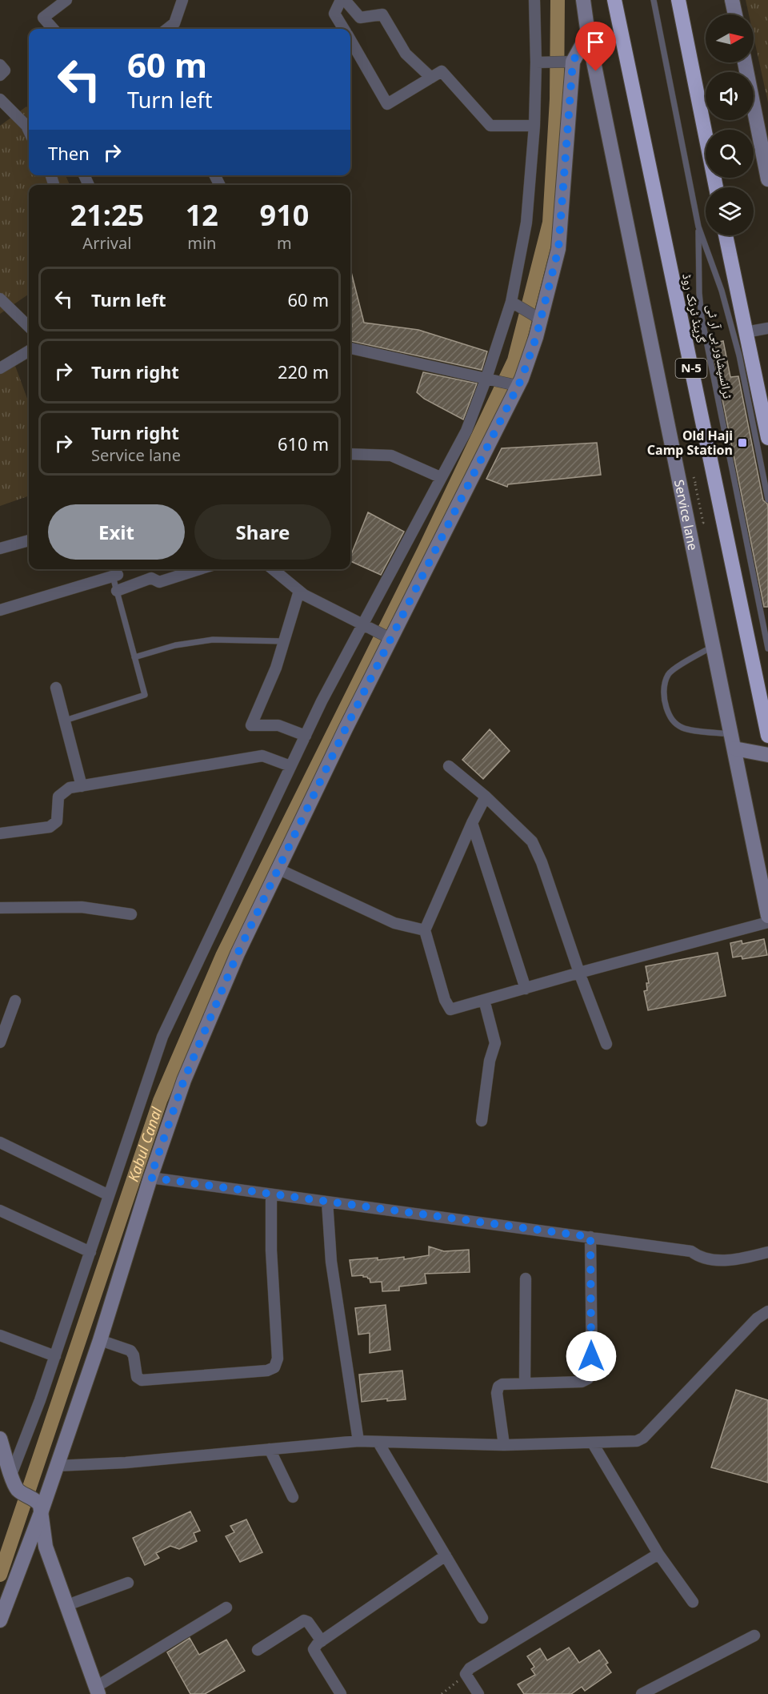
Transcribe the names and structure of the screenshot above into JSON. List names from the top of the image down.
{
  "streets": {
    "highway": ["گرینڈ ٹرنک روڈ", "N-5"],
    "main road": ["Service lane"],
    "lane": ["ٹرانسپشاور بی آر ٹی"]
  },
  "water": ["Kabul Canal"],
  "places": {
    "transit": ["Old Haji Camp Station"]
  },
  "north": "right",
  "page": {
    "turn": ["60 m", "Turn left"],
    "then": "Then",
    "eta": [
      "21:25",
      "Arrival",
      "12",
      "min",
      "910",
      "m"
    ],
    "list": [
      {
        "name": "Turn left",
        "value": "60 m"
      },
      {
        "name": "Turn right",
        "value": "220 m"
      },
      {
        "name": "Turn right",
        "note": "Service lane",
        "value": "610 m"
      }
    ],
    "buttons": ["Exit", "Share"]
  }
}
